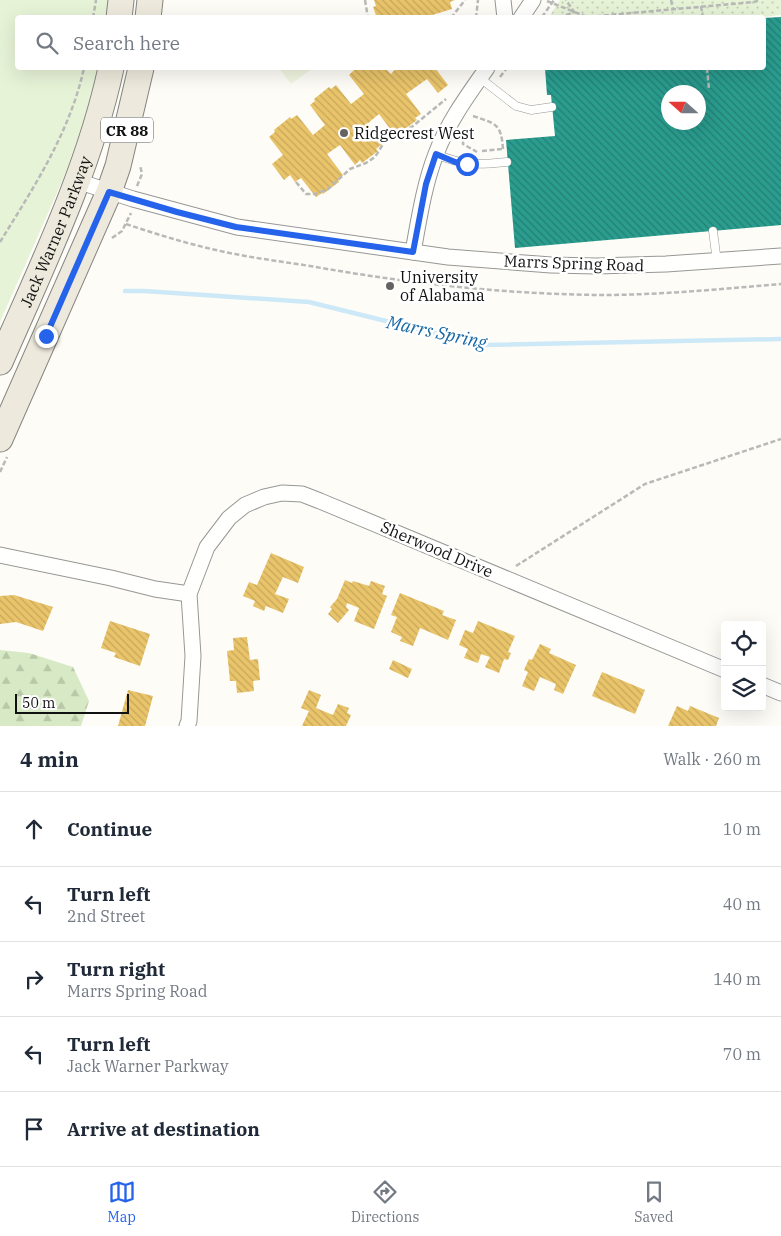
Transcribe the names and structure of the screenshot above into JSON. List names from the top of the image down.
{
  "streets": {
    "main road": ["CR 88", "Jack Warner Parkway"],
    "street": ["Marrs Spring Road", "Sherwood Drive"]
  },
  "crossings": [
    ["Jack Warner Parkway", "Marrs Spring Road"]
  ],
  "water": ["Marrs Spring"],
  "places": ["Ridgecrest West", "University of Alabama"],
  "scale_bar": "50 m",
  "north": "left",
  "page": {
    "search": "Search here",
    "scale": "50 m",
    "heading": ["4 min", "Walk · 260 m"],
    "list": [
      ["Continue", "10 m"],
      ["Turn left", "2nd Street", "40 m"],
      ["Turn right", "Marrs Spring Road", "140 m"],
      ["Turn left", "Jack Warner Parkway", "70 m"],
      "Arrive at destination"
    ],
    "nav": ["Map", "Directions", "Saved"]
  }
}
